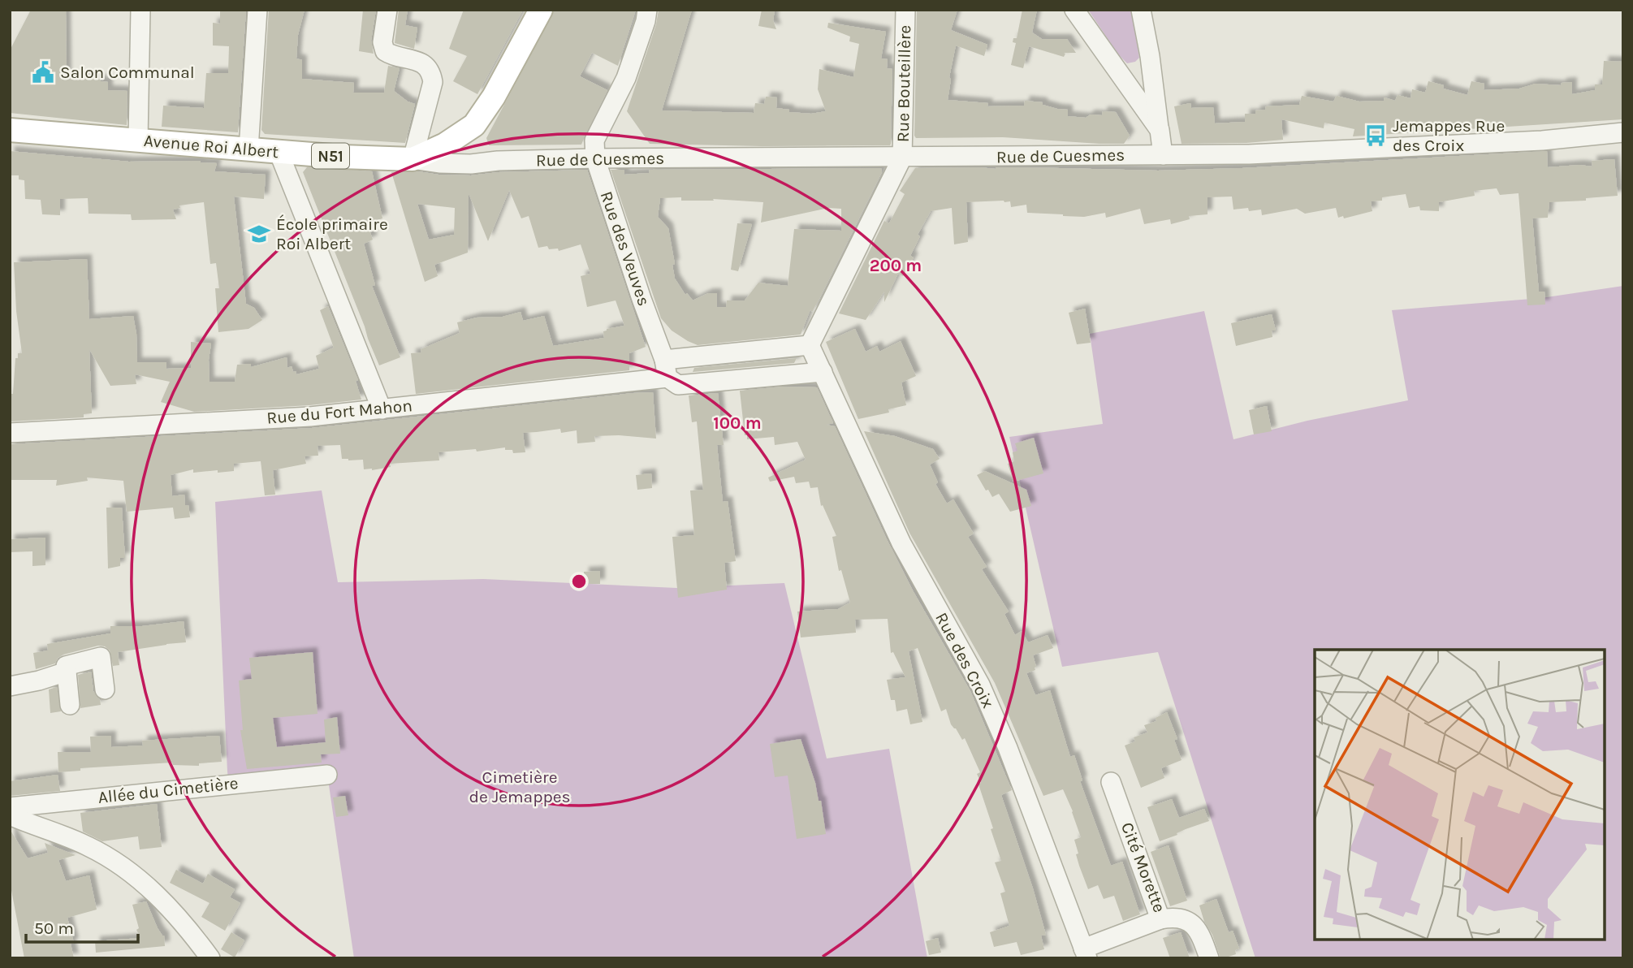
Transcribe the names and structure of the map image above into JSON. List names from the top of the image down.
{
  "streets": {
    "main road": ["Avenue Roi Albert", "N51"],
    "street": [
      "Rue Bouteillère",
      "Rue de Cuesmes",
      "Rue des Veuves",
      "Rue du Fort Mahon",
      "Rue des Croix",
      "Allée du Cimetière",
      "Cité Morette"
    ]
  },
  "crossings": [
    ["Rue Bouteillère", "Rue de Cuesmes"],
    ["Avenue Roi Albert", "N51"],
    ["Avenue Roi Albert", "Rue de Cuesmes"],
    ["N51", "Rue de Cuesmes"],
    ["Rue de Cuesmes", "Rue des Veuves"],
    ["Rue des Veuves", "Rue du Fort Mahon"],
    ["Rue du Fort Mahon", "Rue des Croix"]
  ],
  "parks": ["Cimetière de Jemappes"],
  "places": {
    "public building": ["Salon Communal"],
    "bus stop": ["Jemappes Rue des Croix"],
    "school or university": ["École primaire Roi Albert"]
  },
  "scale_bar": "50 m",
  "rings": ["200 m", "100 m"]
}
